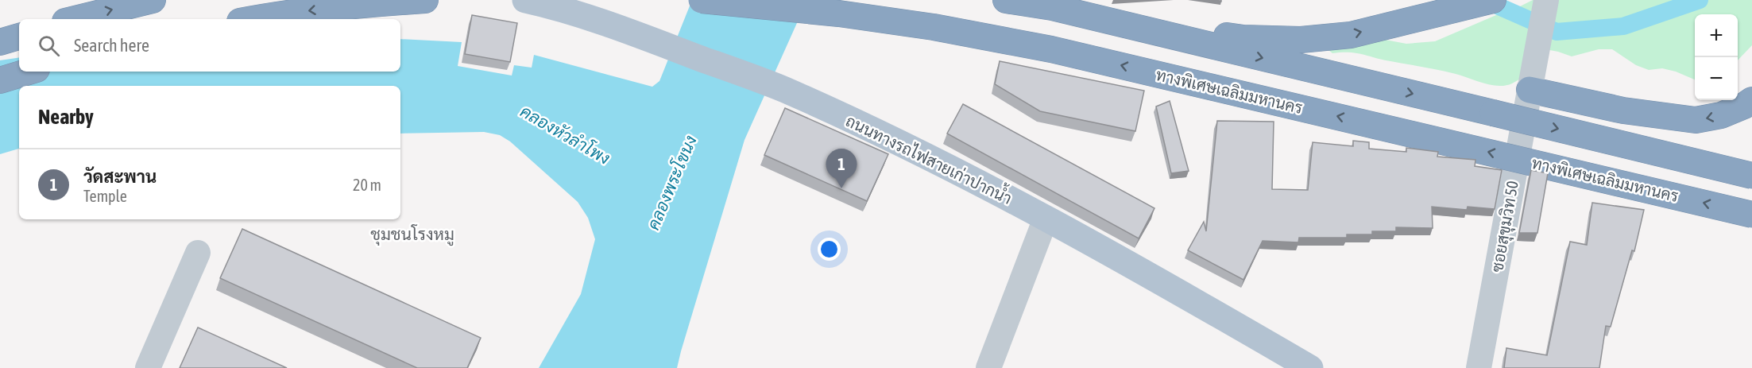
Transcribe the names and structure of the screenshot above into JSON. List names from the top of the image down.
{
  "streets": {
    "highway": ["ทางพิเศษเฉลิมมหานคร"],
    "main road": ["ถนนทางรถไฟสายเก่าปากน้ำ"],
    "street": ["ซอยสุขุมวิท 50"]
  },
  "districts": ["ชุมชนโรงหมู"],
  "water": ["คลองหัวลำโพง", "คลองพระโขนง"],
  "page": {
    "map_buttons": ["+", "−"],
    "search": "Search here",
    "heading": "Nearby",
    "list": [
      {
        "mark": "1",
        "name": "วัดสะพาน",
        "note": "Temple",
        "value": "20 m"
      }
    ],
    "pins": "1"
  }
}
